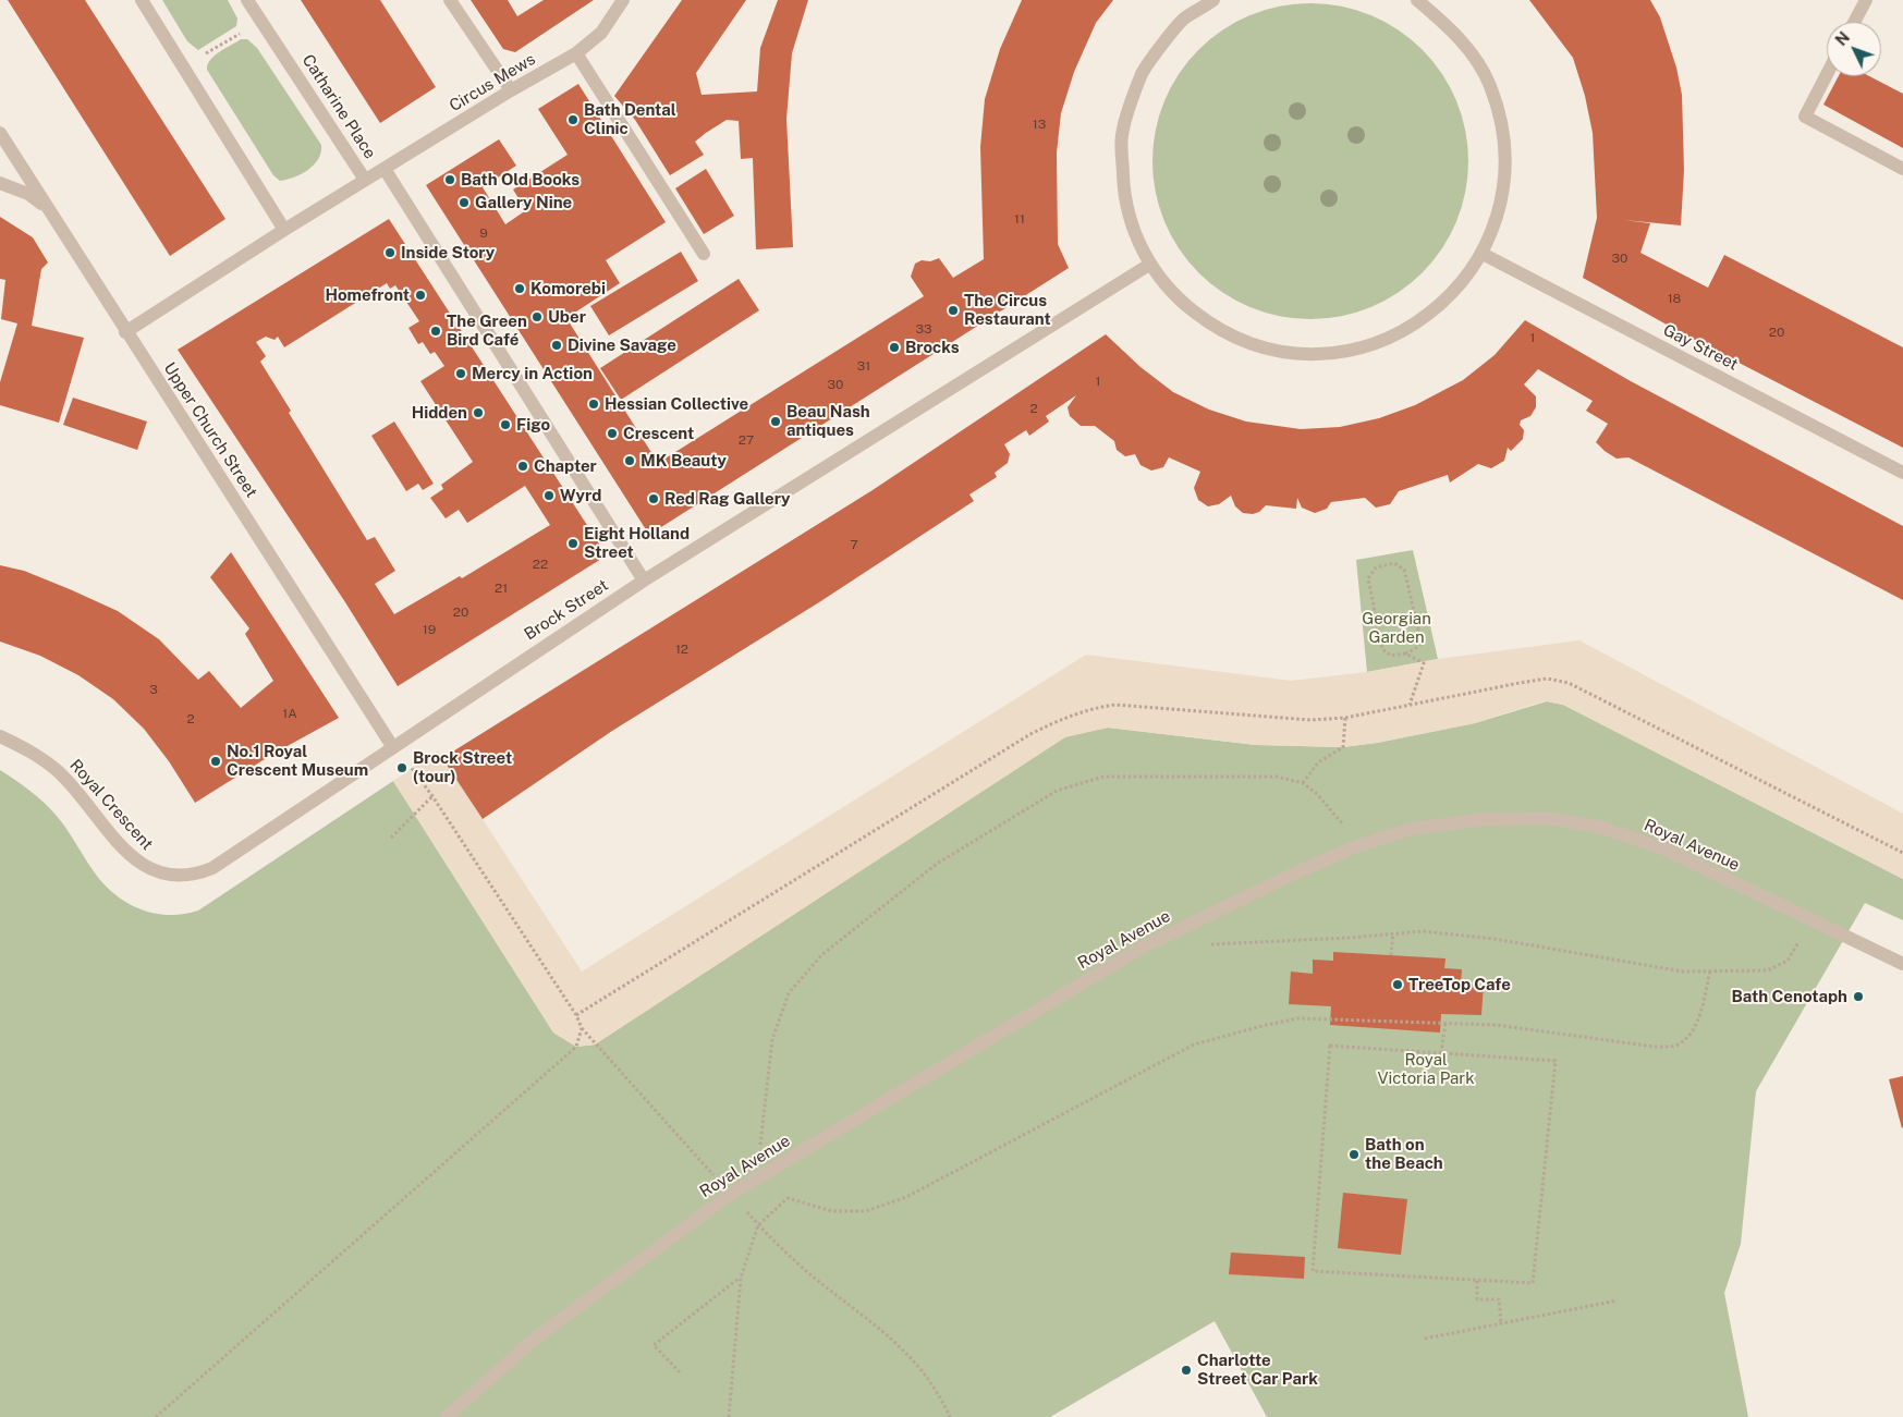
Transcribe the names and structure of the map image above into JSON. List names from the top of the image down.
{
  "streets": {
    "street": [
      "Circus Mews",
      "Catharine Place",
      "Gay Street",
      "Upper Church Street",
      "Brock Street",
      "Royal Crescent",
      "Royal Avenue"
    ]
  },
  "crossings": [
    ["Circus Mews", "Catharine Place"],
    ["Catharine Place", "Upper Church Street"],
    ["Upper Church Street", "Brock Street"],
    ["Upper Church Street", "Royal Crescent"],
    ["Brock Street", "Royal Crescent"]
  ],
  "parks": ["Georgian Garden", "Royal Victoria Park"],
  "places": [
    "Bath Dental Clinic",
    "Bath Old Books",
    "Gallery Nine",
    "Inside Story",
    "Komorebi",
    "Homefront",
    "The Circus Restaurant",
    "Uber",
    "The Green Bird Café",
    "Divine Savage",
    "Brocks",
    "Mercy in Action",
    "Hessian Collective",
    "Hidden",
    "Beau Nash antiques",
    "Figo",
    "Crescent",
    "MK Beauty",
    "Chapter",
    "Wyrd",
    "Red Rag Gallery",
    "Eight Holland Street",
    "No.1 Royal Crescent Museum",
    "Brock Street (tour)",
    "TreeTop Cafe",
    "Bath Cenotaph",
    "Bath on the Beach",
    "Charlotte Street Car Park"
  ],
  "house_numbers": [
    "13",
    "11",
    "9",
    "30",
    "18",
    "33",
    "20",
    "1",
    "31",
    "1",
    "30",
    "2",
    "27",
    "7",
    "22",
    "21",
    "20",
    "19",
    "12",
    "3",
    "1A",
    "2"
  ],
  "north": "top left"
}
